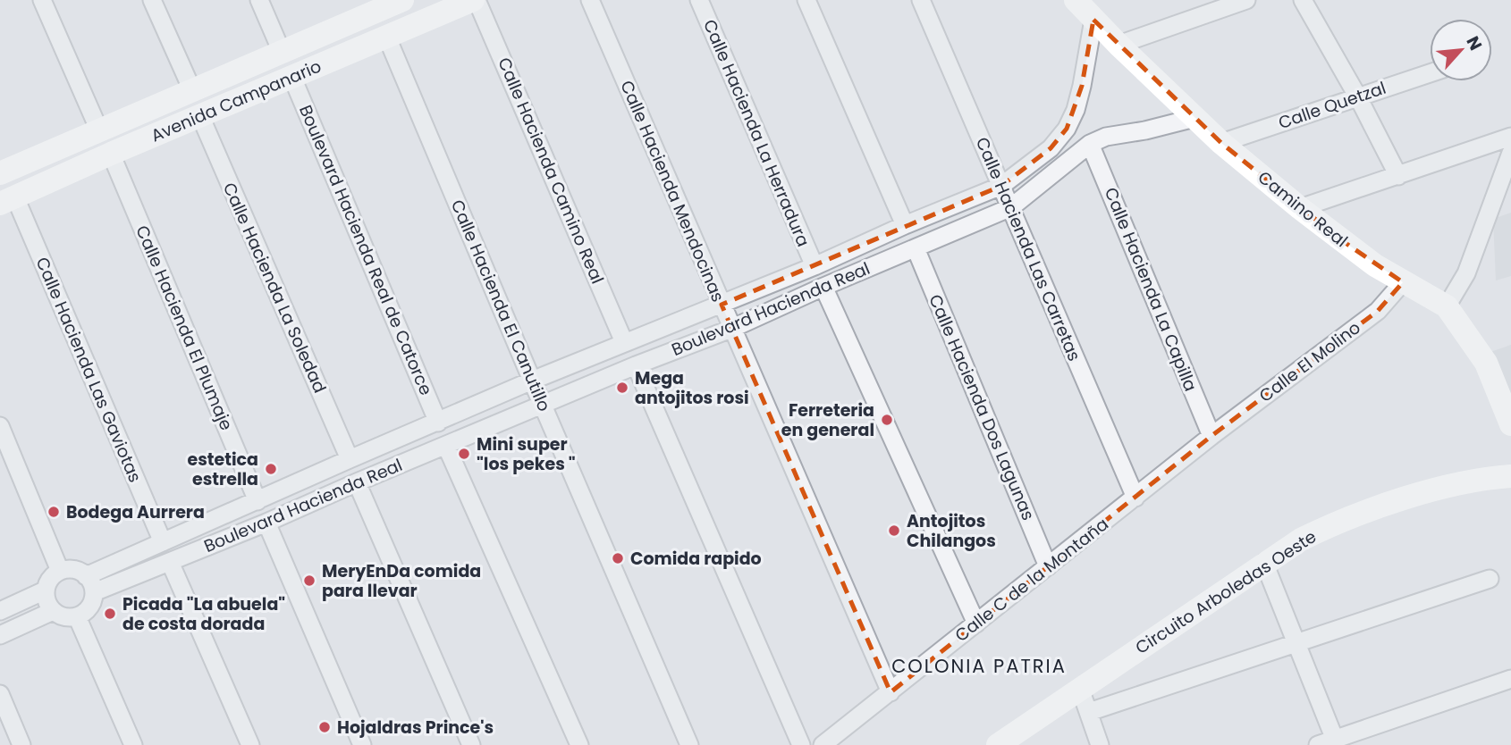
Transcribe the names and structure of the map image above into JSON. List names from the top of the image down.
{
  "streets": {
    "street": [
      "Avenida Campanario",
      "Calle Quetzal",
      "Calle Hacienda La Herradura",
      "Calle Hacienda Camino Real",
      "Calle Hacienda Mendocinas",
      "Camino Real",
      "Calle Hacienda Las Carretas",
      "Boulevard Hacienda Real de Catorce",
      "Calle Hacienda La Soledad",
      "Calle Hacienda La Capilla",
      "Calle Hacienda El Canutillo",
      "Boulevard Hacienda Real",
      "Calle Hacienda El Plumaje",
      "Calle El Molino",
      "Calle Hacienda Las Gaviotas",
      "Calle Hacienda Dos Lagunas",
      "Calle C de la Montaña",
      "Circuito Arboledas Oeste"
    ]
  },
  "crossings": [
    ["Avenida Campanario", "Calle Hacienda Camino Real"],
    ["Avenida Campanario", "Boulevard Hacienda Real de Catorce"],
    ["Avenida Campanario", "Calle Hacienda La Soledad"],
    ["Avenida Campanario", "Calle Hacienda El Canutillo"],
    ["Avenida Campanario", "Calle Hacienda El Plumaje"],
    ["Avenida Campanario", "Calle Hacienda Las Gaviotas"],
    ["Calle Quetzal", "Camino Real"],
    ["Calle Hacienda La Herradura", "Boulevard Hacienda Real"],
    ["Calle Hacienda Camino Real", "Boulevard Hacienda Real"],
    ["Calle Hacienda Mendocinas", "Boulevard Hacienda Real"],
    ["Calle Hacienda Mendocinas", "Calle C de la Montaña"],
    ["Camino Real", "Boulevard Hacienda Real"],
    ["Camino Real", "Calle El Molino"],
    ["Calle Hacienda Las Carretas", "Boulevard Hacienda Real"],
    ["Calle Hacienda Las Carretas", "Calle C de la Montaña"],
    ["Boulevard Hacienda Real de Catorce", "Boulevard Hacienda Real"],
    ["Calle Hacienda La Soledad", "Boulevard Hacienda Real"],
    ["Calle Hacienda La Capilla", "Boulevard Hacienda Real"],
    ["Calle Hacienda La Capilla", "Calle El Molino"],
    ["Calle Hacienda La Capilla", "Calle C de la Montaña"],
    ["Calle Hacienda El Canutillo", "Boulevard Hacienda Real"],
    ["Boulevard Hacienda Real", "Calle Hacienda El Plumaje"],
    ["Boulevard Hacienda Real", "Calle Hacienda Las Gaviotas"],
    ["Boulevard Hacienda Real", "Calle Hacienda Dos Lagunas"],
    ["Calle El Molino", "Calle C de la Montaña"],
    ["Calle Hacienda Dos Lagunas", "Calle C de la Montaña"]
  ],
  "districts": ["COLONIA PATRIA"],
  "places": [
    "Mega antojitos rosi",
    "Ferreteria en general",
    "Mini super \"los pekes \"",
    "estetica estrella",
    "Bodega Aurrera",
    "Antojitos Chilangos",
    "Comida rapido",
    "MeryEnDa comida para llevar",
    "Picada \"La abuela\" de costa dorada",
    "Hojaldras Prince's"
  ],
  "north": "top right"
}
